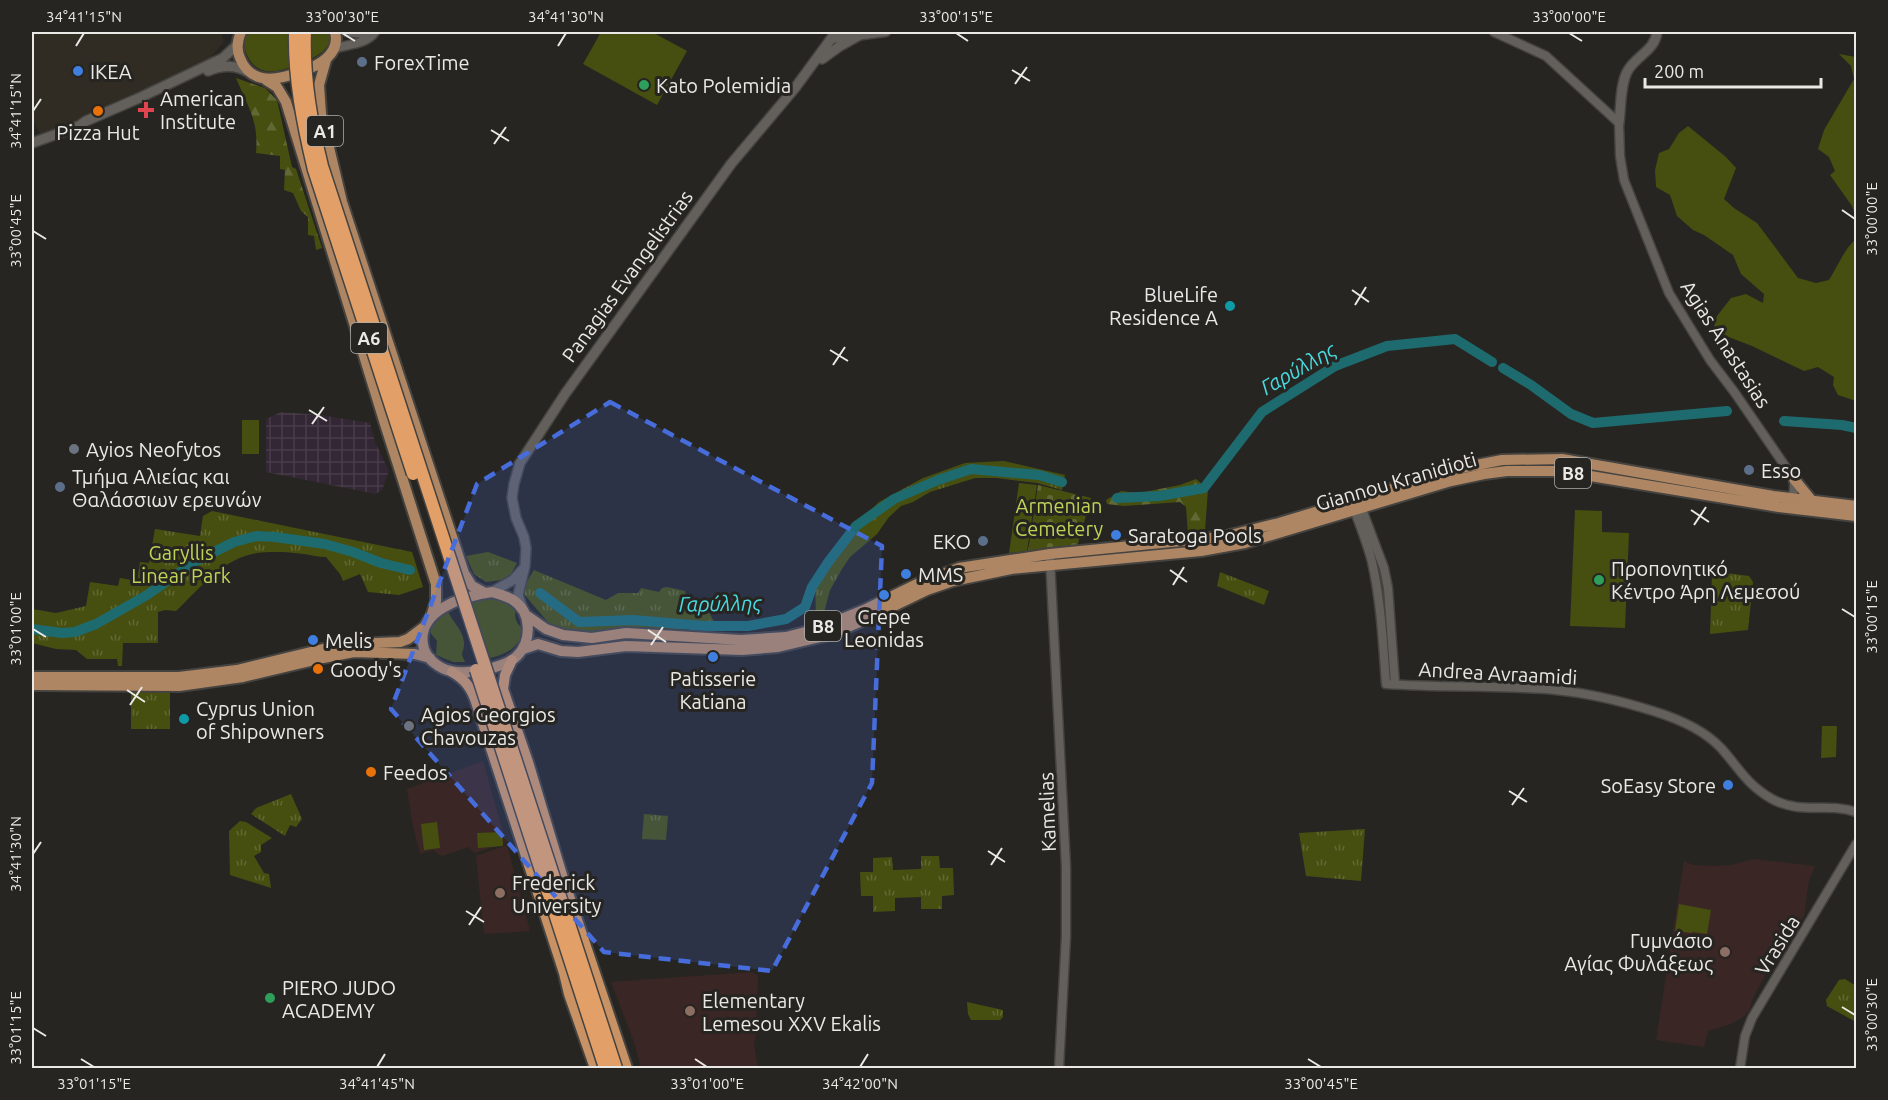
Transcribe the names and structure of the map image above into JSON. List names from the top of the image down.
{
  "streets": {
    "highway": ["A6"],
    "main road": [
      "A1",
      "Panagias Evangelistrias",
      "Agias Anastasias",
      "B8",
      "Giannou Kranidioti"
    ],
    "street": ["Andrea Avraamidi", "Kamelias", "Vrasida"]
  },
  "crossings": [
    ["A1", "Panagias Evangelistrias"],
    ["A1", "B8"],
    ["Panagias Evangelistrias", "B8"],
    ["B8", "Giannou Kranidioti"],
    ["B8", "Kamelias"],
    ["Giannou Kranidioti", "Andrea Avraamidi"],
    ["Giannou Kranidioti", "Kamelias"]
  ],
  "water": ["Γαρύλλης"],
  "parks": ["Armenian Cemetery", "Garyllis Linear Park"],
  "places": {
    "other": [
      "ForexTime",
      "IKEA",
      "Kato Polemidia",
      "Pizza Hut",
      "BlueLife Residence A",
      "Ayios Neofytos",
      "Esso",
      "Τμήμα Αλιείας και Θαλάσσιων ερευνών",
      "Saratoga Pools",
      "EKO",
      "MMS",
      "Προπονητικό Κέντρο Άρη Λεμεσού",
      "Crepe Leonidas",
      "Melis",
      "Patisserie Katiana",
      "Goody's",
      "Cyprus Union of Shipowners",
      "Agios Georgios Chavouzas",
      "Feedos",
      "SoEasy Store",
      "Frederick University",
      "Γυμνάσιο Αγίας Φυλάξεως",
      "PIERO JUDO ACADEMY",
      "Elementary Lemesou XXV Ekalis"
    ],
    "health": ["American Institute"]
  },
  "scale_bar": "200 m",
  "coordinates": [
    "34°41'15\"N",
    "33°00'30\"E",
    "34°41'30\"N",
    "33°00'15\"E",
    "33°00'00\"E",
    "33°00'45\"E",
    "33°01'00\"E",
    "33°01'15\"E",
    "34°41'45\"N",
    "34°42'00\"N"
  ]
}
